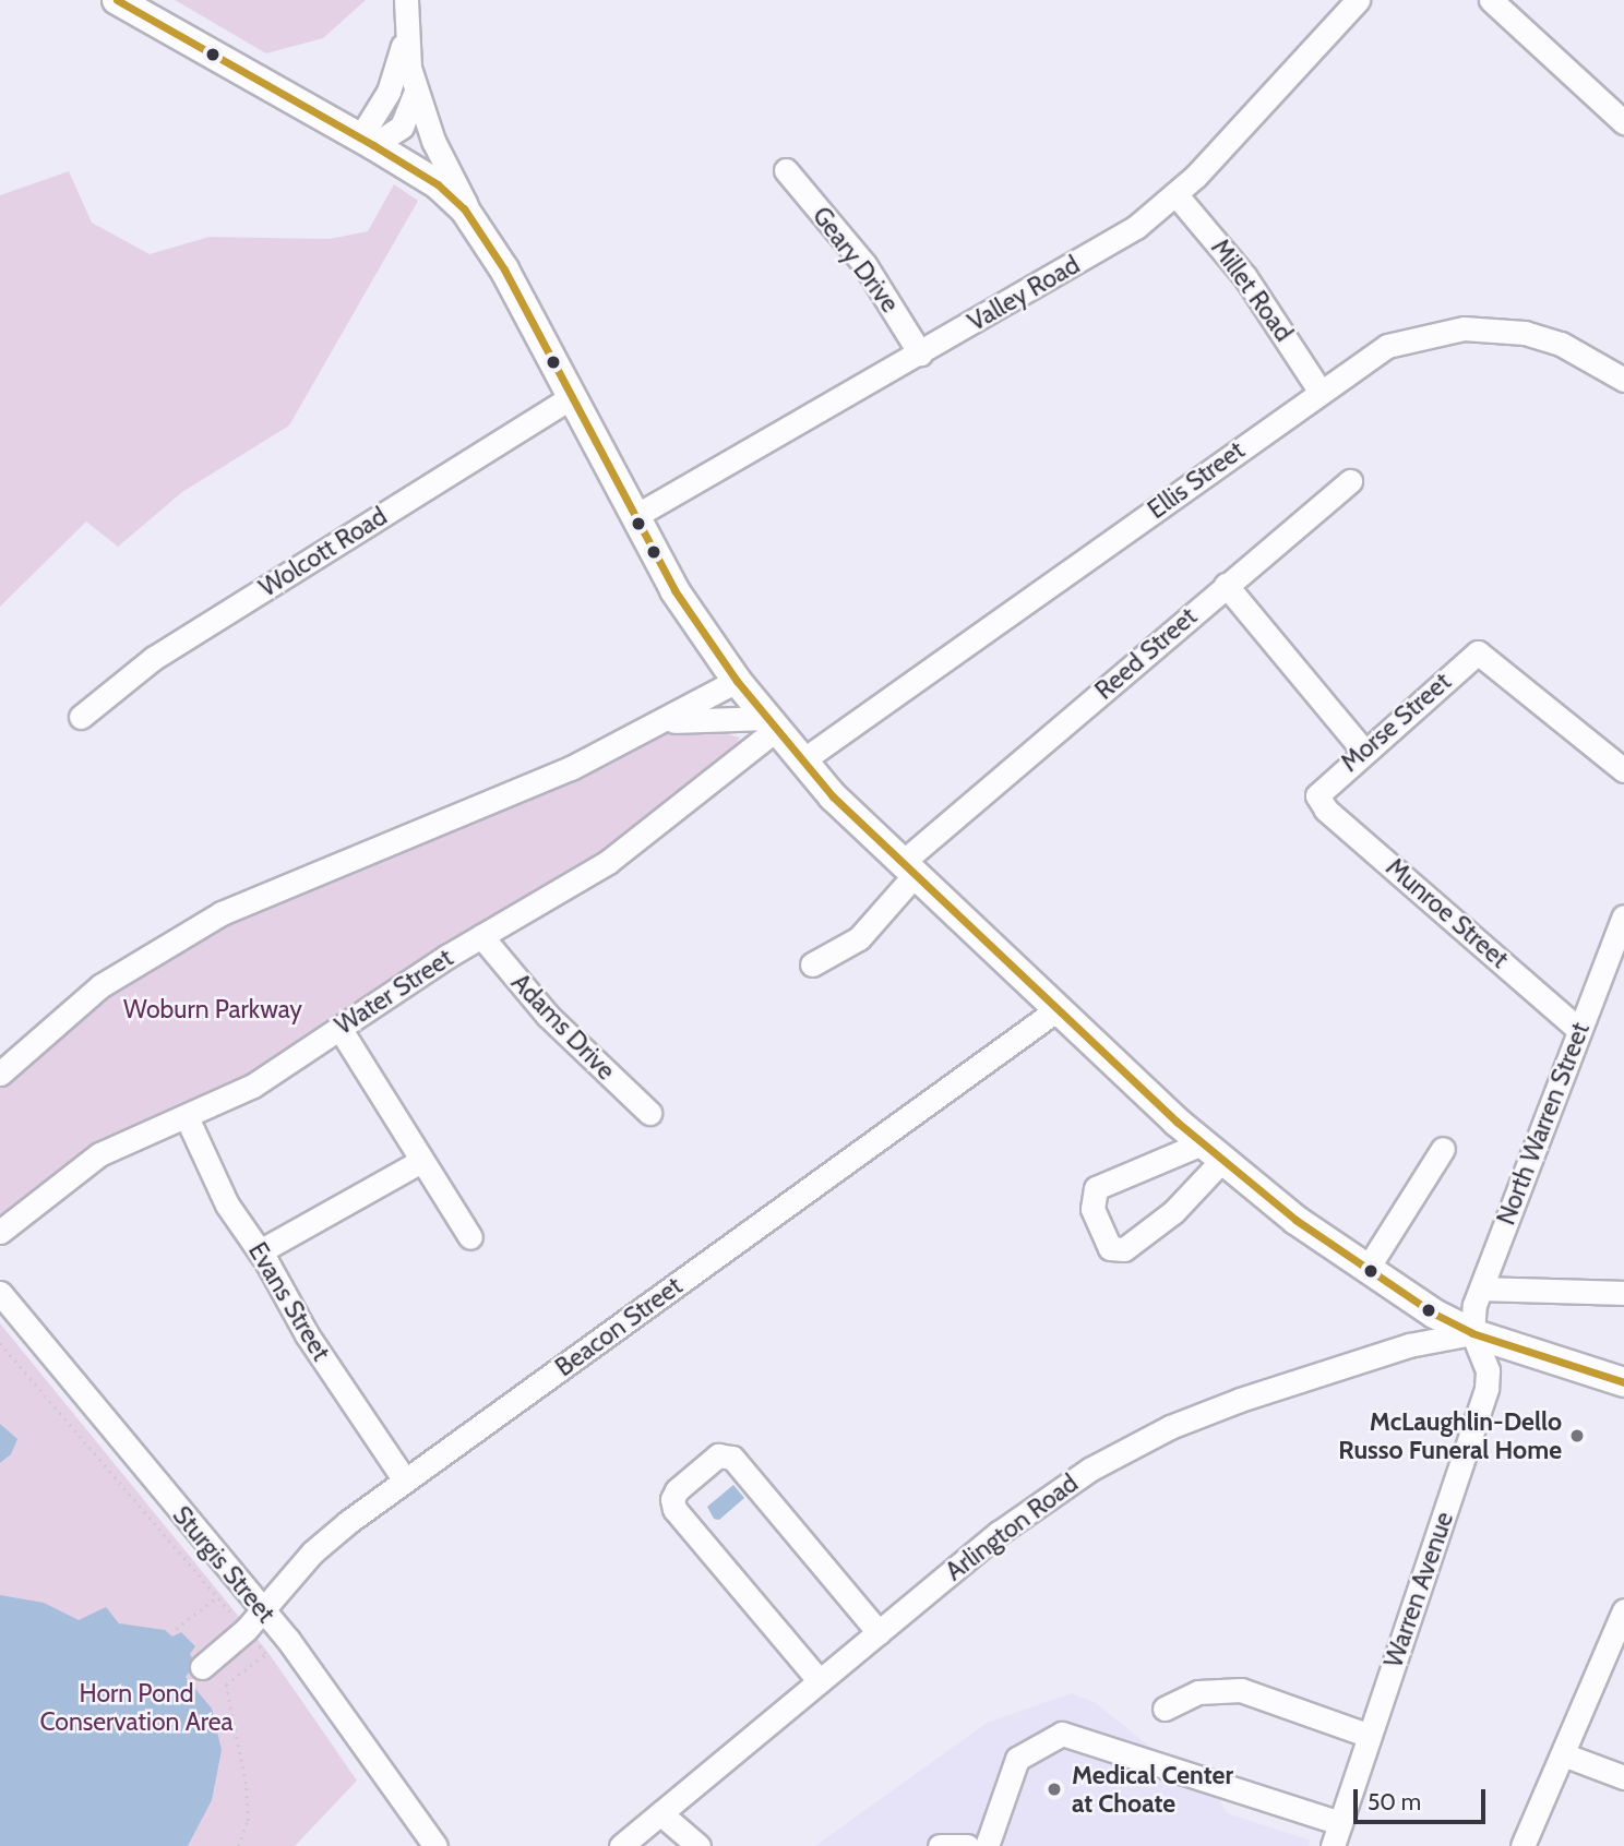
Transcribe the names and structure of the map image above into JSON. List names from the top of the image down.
{
  "streets": {
    "street": [
      "Geary Drive",
      "Millet Road",
      "Valley Road",
      "Ellis Street",
      "Wolcott Road",
      "Reed Street",
      "Morse Street",
      "Munroe Street",
      "Water Street",
      "Adams Drive",
      "North Warren Street",
      "Evans Street",
      "Beacon Street",
      "Arlington Road",
      "Sturgis Street",
      "Warren Avenue"
    ]
  },
  "crossings": [
    ["Geary Drive", "Valley Road"],
    ["Millet Road", "Valley Road"],
    ["Millet Road", "Ellis Street"],
    ["Morse Street", "Munroe Street"],
    ["Munroe Street", "North Warren Street"],
    ["Water Street", "Adams Drive"],
    ["Water Street", "Evans Street"],
    ["North Warren Street", "Arlington Road"],
    ["North Warren Street", "Warren Avenue"],
    ["Evans Street", "Beacon Street"],
    ["Beacon Street", "Sturgis Street"],
    ["Arlington Road", "Warren Avenue"]
  ],
  "parks": ["Woburn Parkway", "Horn Pond Conservation Area"],
  "places": ["McLaughlin-Dello Russo Funeral Home", "Medical Center at Choate"],
  "scale_bar": "50 m"
}
